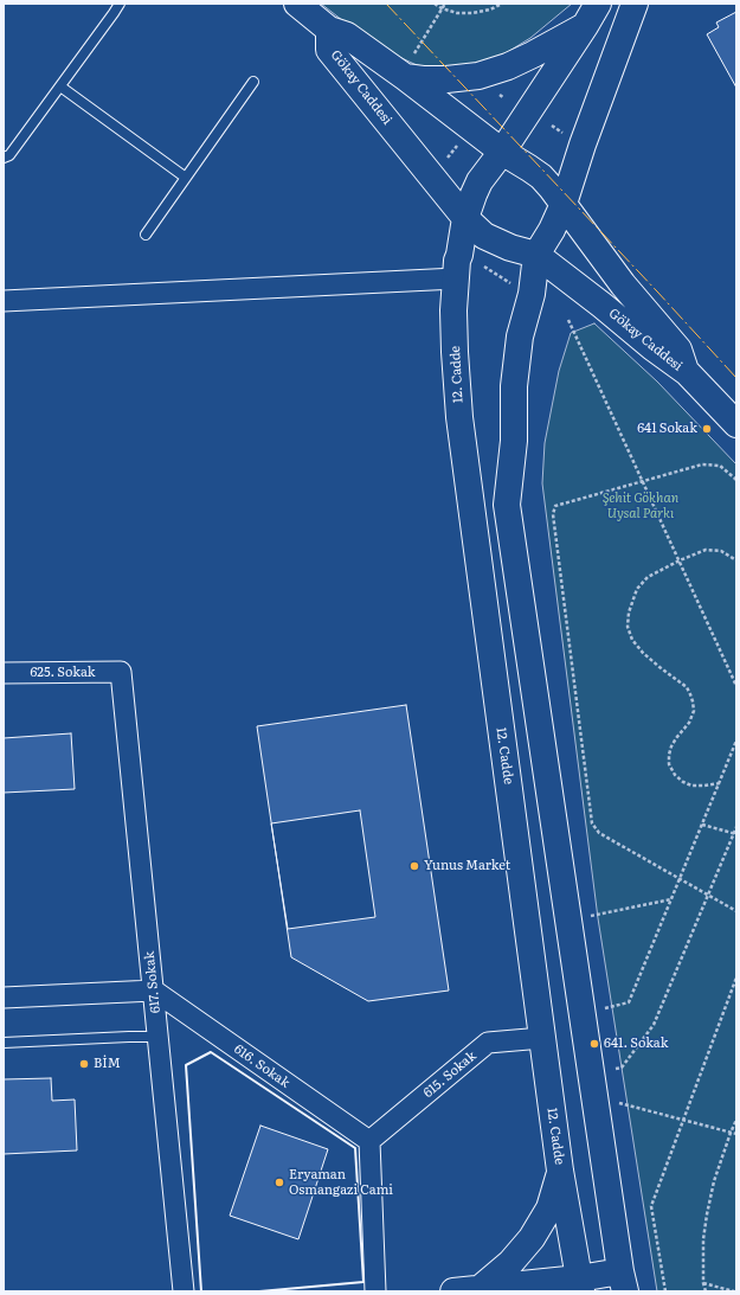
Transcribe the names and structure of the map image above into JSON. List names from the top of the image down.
{
  "streets": {
    "main road": ["Gökay Caddesi", "12. Cadde"],
    "street": [
      "625. Sokak",
      "617. Sokak",
      "616. Sokak",
      "615. Sokak"
    ]
  },
  "crossings": [
    ["Gökay Caddesi", "12. Cadde"],
    ["12. Cadde", "615. Sokak"],
    ["625. Sokak", "617. Sokak"],
    ["617. Sokak", "616. Sokak"],
    ["616. Sokak", "615. Sokak"]
  ],
  "parks": ["Şehit Gökhan Uysal Parkı"],
  "places": [
    "641 Sokak",
    "Yunus Market",
    "641. Sokak",
    "BİM",
    "Eryaman Osmangazi Cami"
  ]
}
